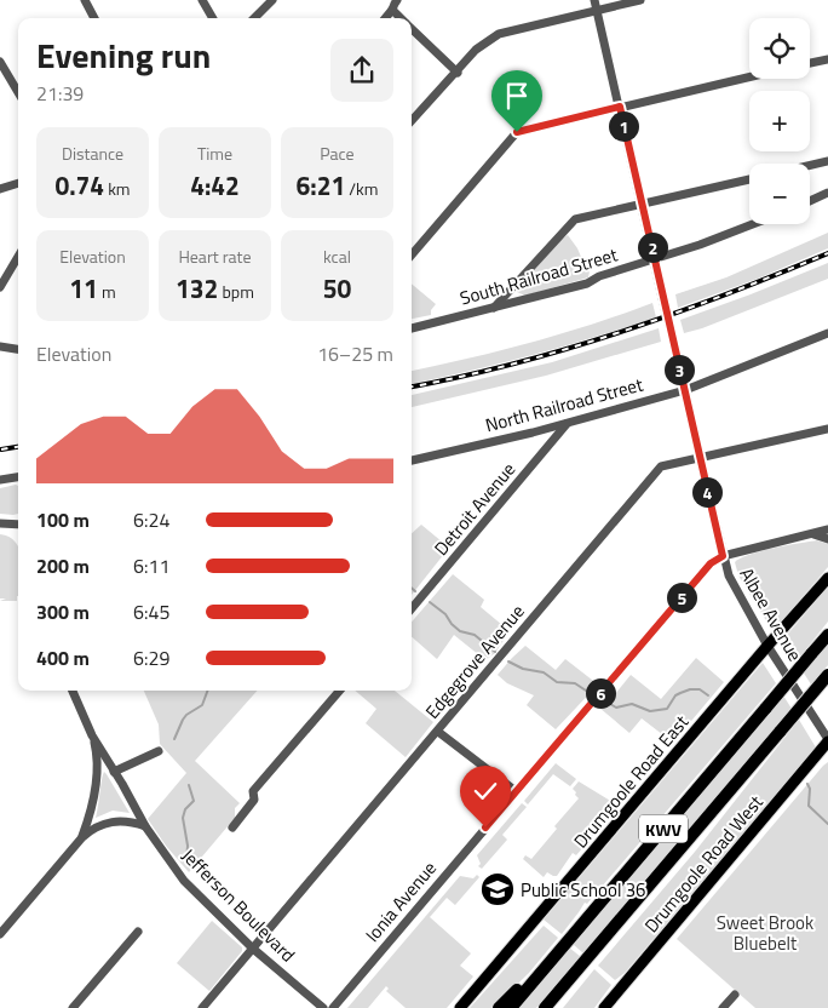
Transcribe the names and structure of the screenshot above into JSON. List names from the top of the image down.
{
  "streets": {
    "highway": ["KWV"],
    "main road": ["Drumgoole Road East", "Drumgoole Road West"],
    "street": [
      "South Railroad Street",
      "North Railroad Street",
      "Detroit Avenue",
      "Albee Avenue",
      "Edgegrove Avenue",
      "Ionia Avenue",
      "Jefferson Boulevard"
    ]
  },
  "crossings": [
    ["South Railroad Street", "Albee Avenue"],
    ["North Railroad Street", "Detroit Avenue"],
    ["North Railroad Street", "Albee Avenue"],
    ["Albee Avenue", "Edgegrove Avenue"],
    ["Albee Avenue", "Drumgoole Road East"],
    ["Albee Avenue", "Drumgoole Road West"],
    ["Albee Avenue", "Ionia Avenue"],
    ["Edgegrove Avenue", "Jefferson Boulevard"]
  ],
  "parks": ["Sweet Brook Bluebelt"],
  "places": {
    "school or university": ["Public School 36"]
  },
  "page": {
    "map_buttons": ["+", "−"],
    "heading": ["Evening run", "21:39"],
    "pins": [
      "1",
      "2",
      "3",
      "4",
      "5",
      "6"
    ],
    "stats": [
      ["Distance", "0.74 km"],
      ["Time", "4:42"],
      ["Pace", "6:21 /km"],
      ["Elevation", "11 m"],
      ["Heart rate", "132 bpm"],
      ["kcal", "50"]
    ],
    "chart": ["Elevation", "16–25 m"],
    "list": [
      {
        "name": "100 m",
        "note": "6:24"
      },
      {
        "name": "200 m",
        "note": "6:11"
      },
      {
        "name": "300 m",
        "note": "6:45"
      },
      {
        "name": "400 m",
        "note": "6:29"
      }
    ]
  }
}
